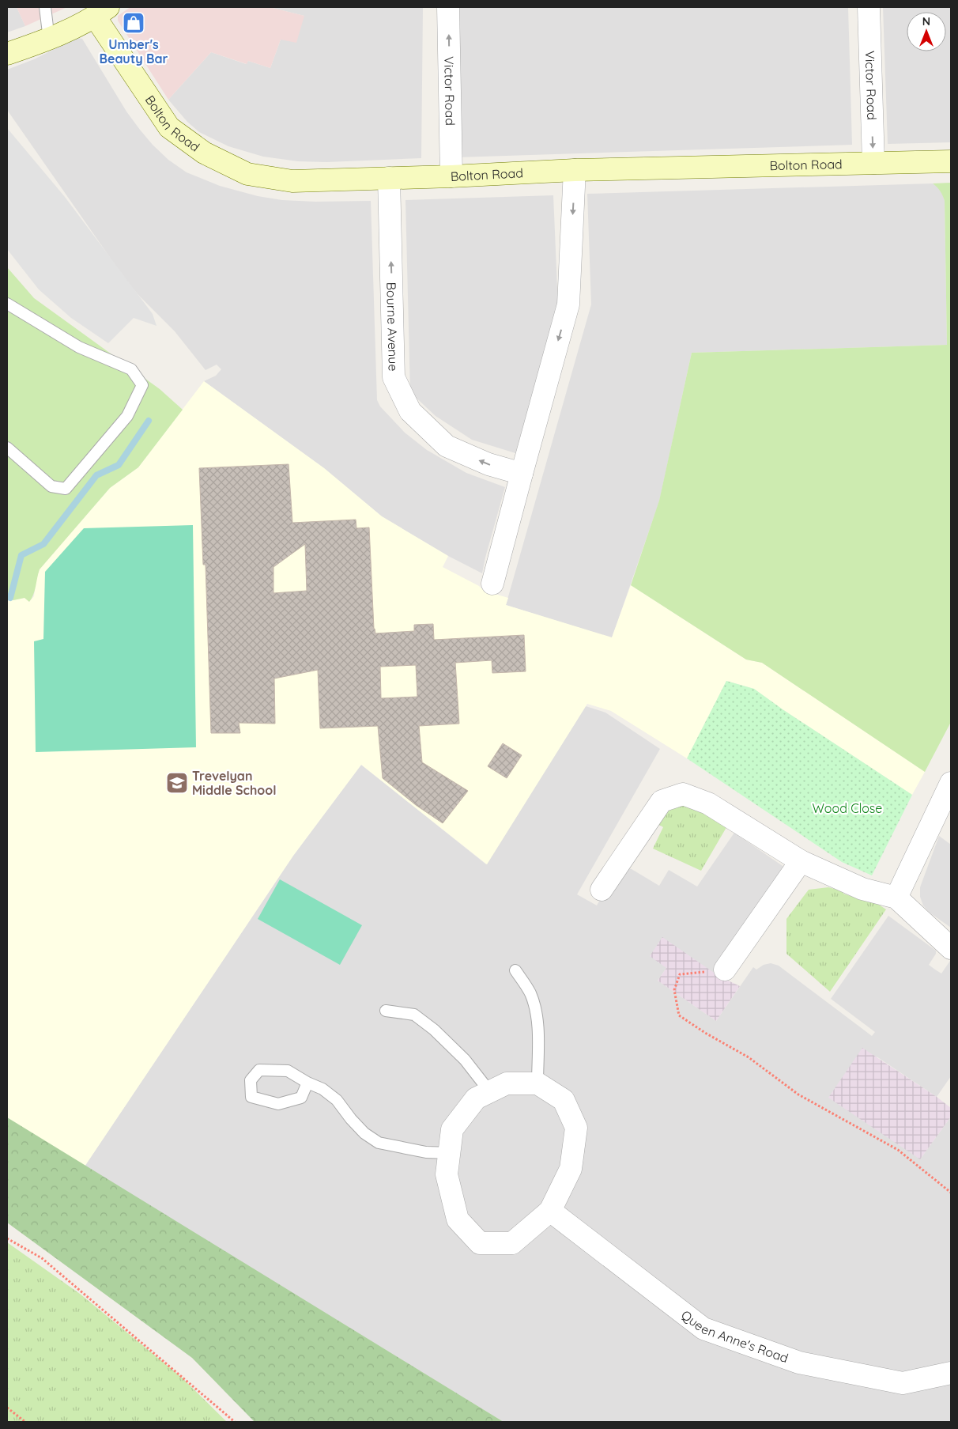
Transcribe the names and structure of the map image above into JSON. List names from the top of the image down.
{
  "streets": {
    "street": [
      "Victor Road",
      "Bolton Road",
      "Bourne Avenue",
      "Queen Anne's Road"
    ]
  },
  "crossings": [
    ["Victor Road", "Bolton Road"],
    ["Bolton Road", "Bourne Avenue"]
  ],
  "one_way": ["Bourne Avenue"],
  "parks": ["Wood Close"],
  "places": {
    "shop": ["Umber's Beauty Bar"],
    "school or university": ["Trevelyan Middle School"]
  },
  "north": "top"
}
